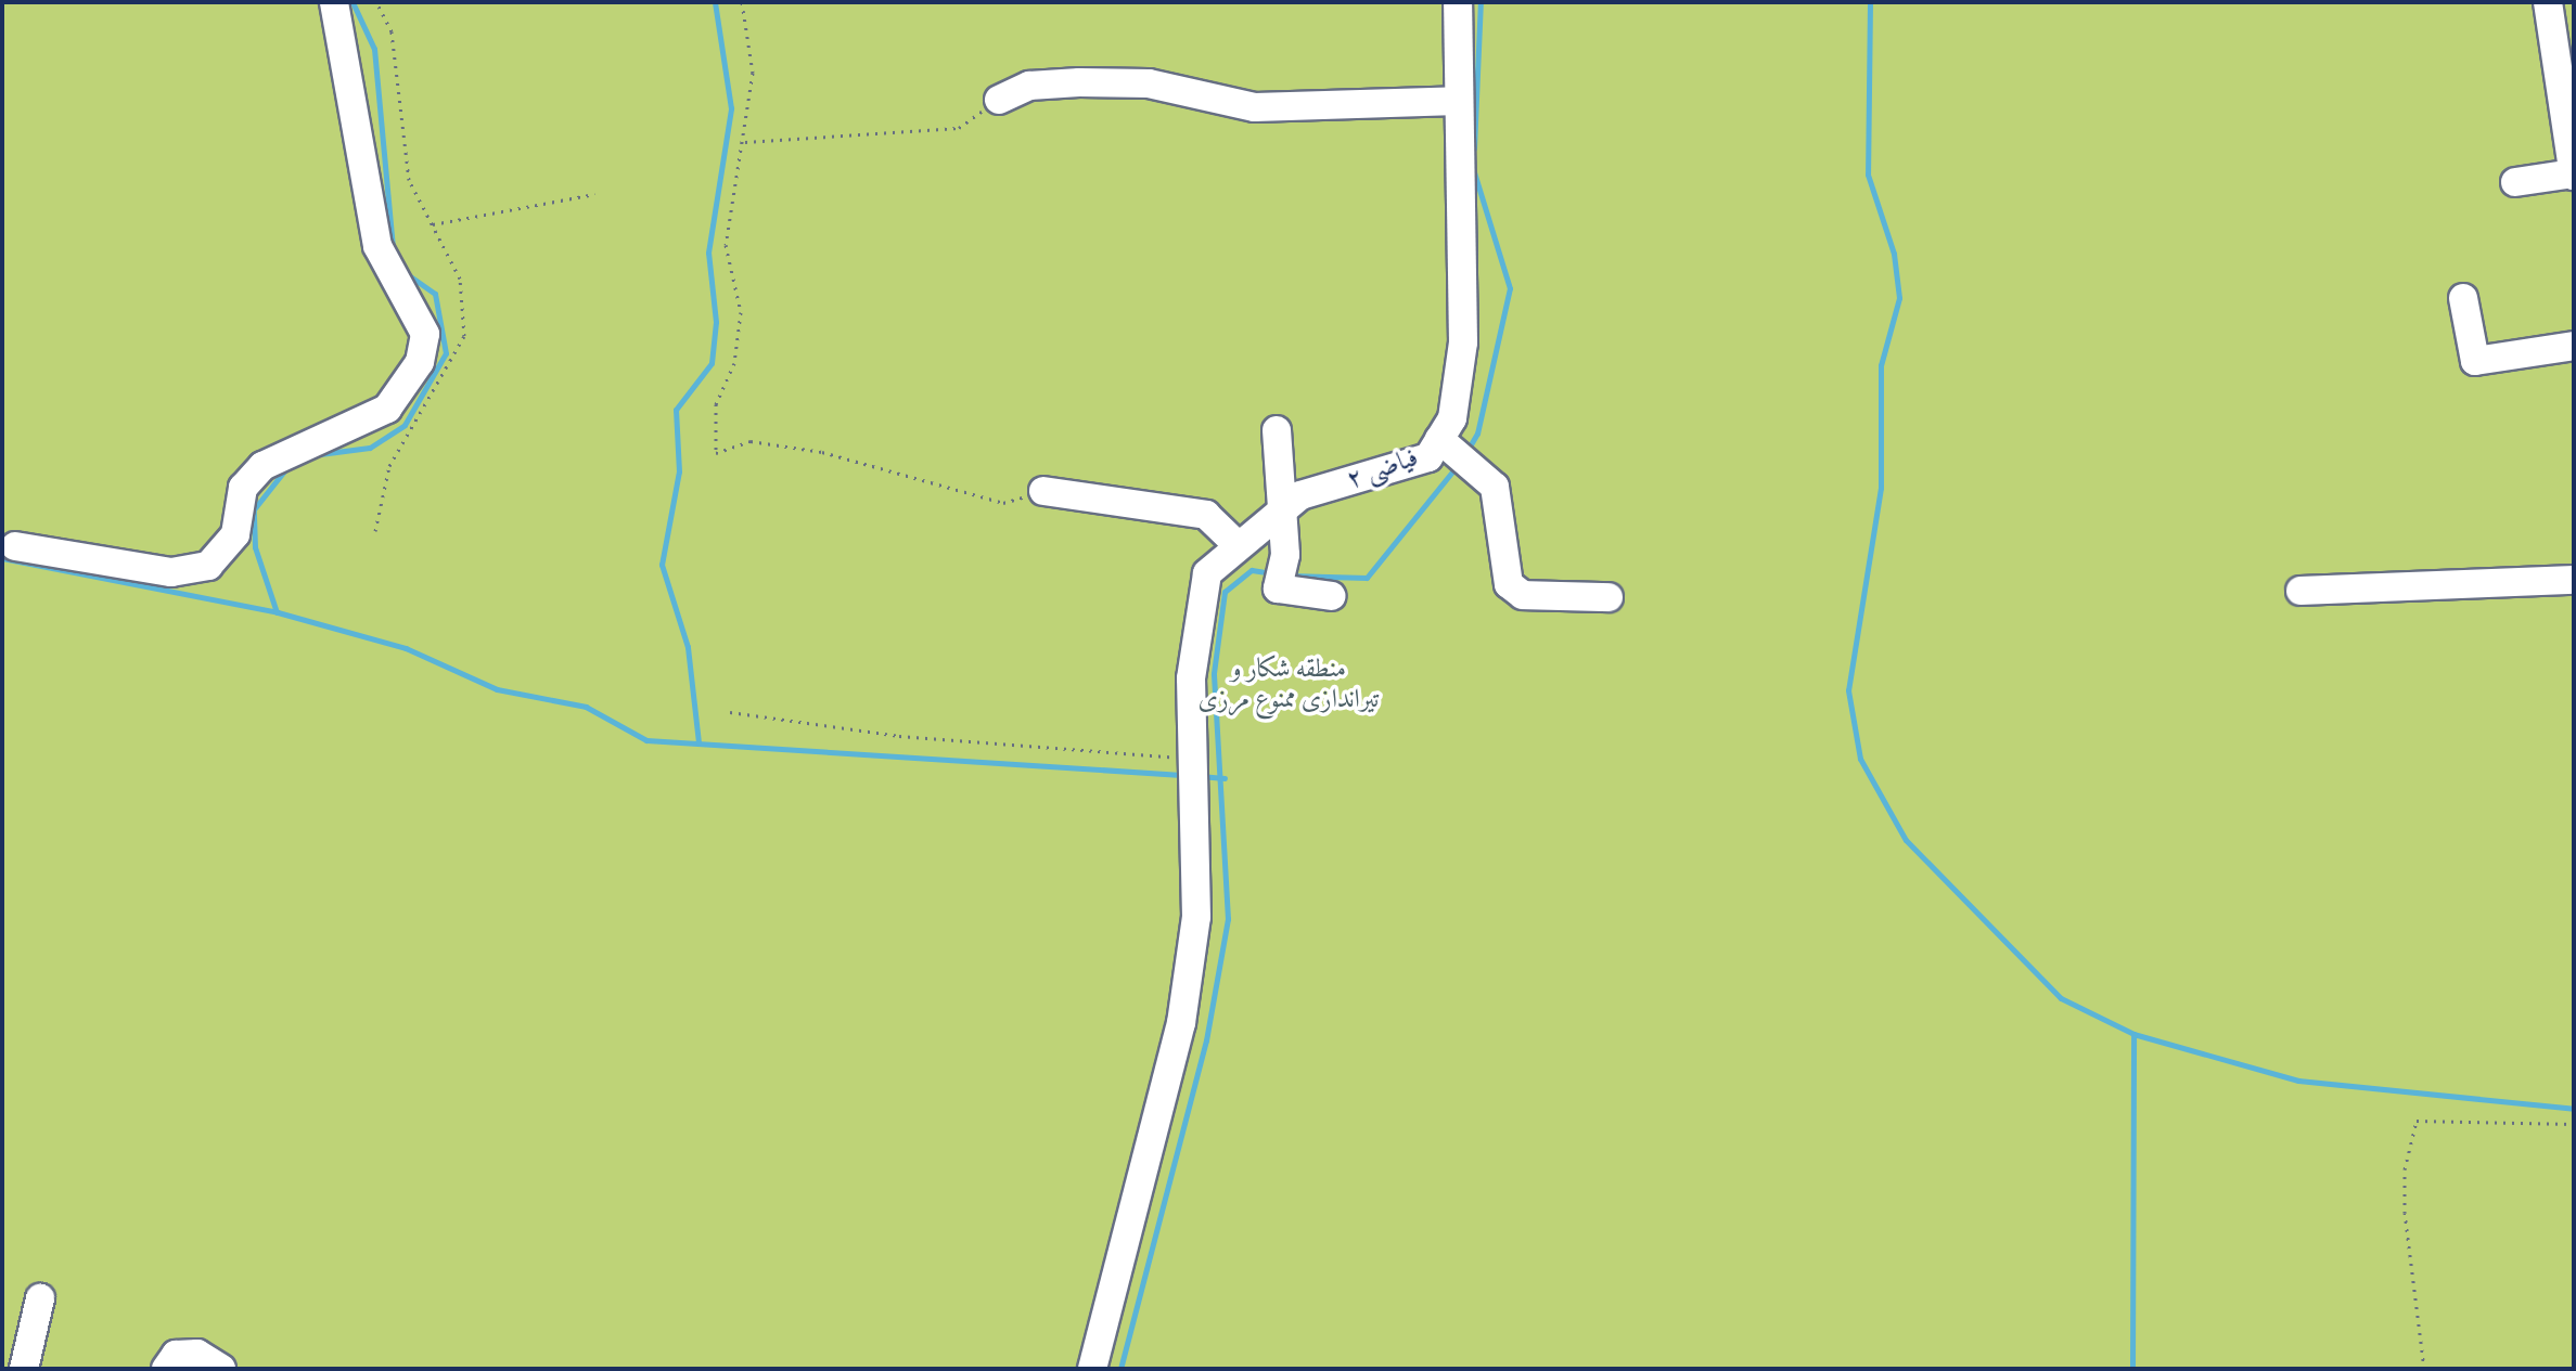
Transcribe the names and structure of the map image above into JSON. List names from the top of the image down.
{
  "streets": {
    "street": ["فیاضی ۲"]
  },
  "parks": ["منطقه شکار و تیراندازی ممنوع مرزی"]
}
